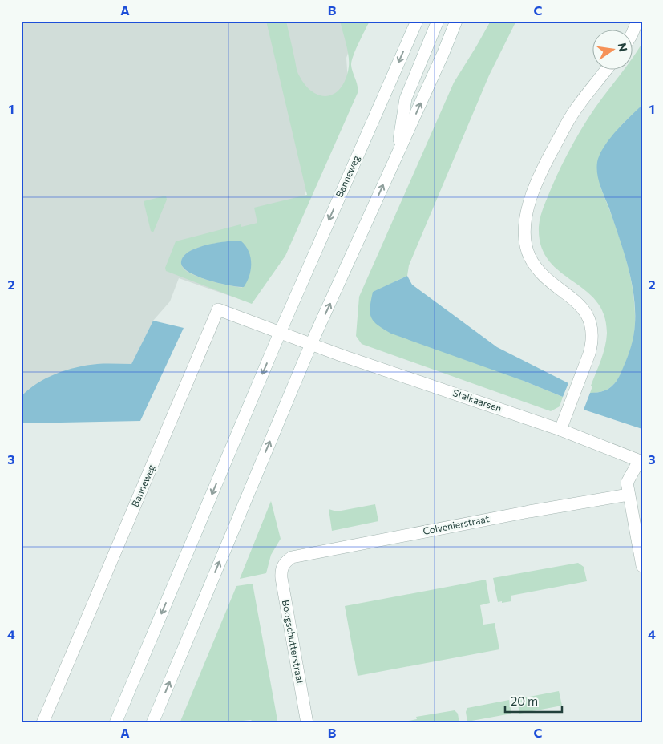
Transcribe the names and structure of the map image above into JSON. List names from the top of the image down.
{
  "streets": {
    "street": [
      "Banneweg",
      "Stalkaarsen",
      "Colvenierstraat",
      "Boogschutterstraat"
    ]
  },
  "crossings": [
    ["Banneweg", "Stalkaarsen"],
    ["Colvenierstraat", "Boogschutterstraat"]
  ],
  "scale_bar": "20 m",
  "north": "right",
  "grid": {
    "columns": ["A", "B", "C"],
    "rows": [
      "1",
      "2",
      "3",
      "4"
    ]
  }
}
